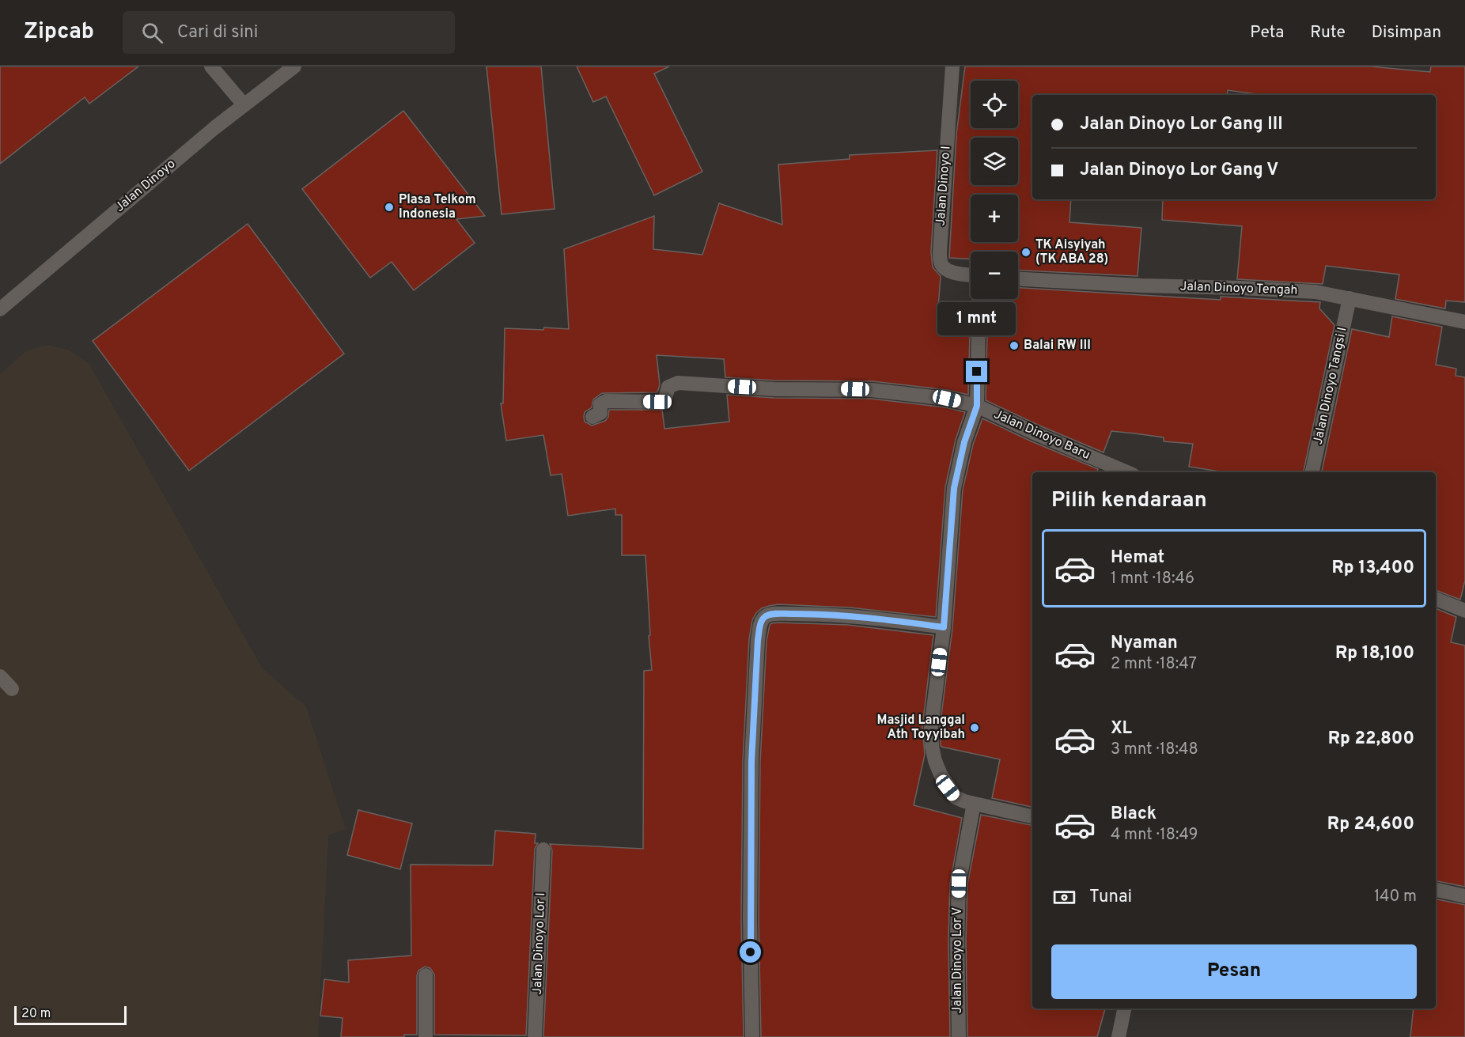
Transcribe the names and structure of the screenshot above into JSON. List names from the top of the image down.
{
  "streets": {
    "street": [
      "Jalan Dinoyo",
      "Jalan Dinoyo I",
      "Jalan Dinoyo Tengah",
      "Jalan Dinoyo Tangsi I",
      "Jalan Dinoyo Baru",
      "Jalan Dinoyo Lor I",
      "Jalan Dinoyo Lor V"
    ]
  },
  "crossings": [
    ["Jalan Dinoyo Tengah", "Jalan Dinoyo Tangsi I"]
  ],
  "places": [
    "Plasa Telkom Indonesia",
    "TK Aisyiyah (TK ABA 28)",
    "Balai RW III",
    "Masjid Langgal Ath Toyyibah"
  ],
  "scale_bar": "20 m",
  "page": {
    "header": "Zipcab",
    "search": "Cari di sini",
    "nav": ["Peta", "Rute", "Disimpan"],
    "map_buttons": ["+", "−"],
    "banner": ["Jalan Dinoyo Lor Gang III", "Jalan Dinoyo Lor Gang V"],
    "bubble": "1 mnt",
    "heading": "Pilih kendaraan",
    "list": [
      {
        "name": "Hemat",
        "note": "1 mnt · 18:46",
        "value": "Rp 13,400"
      },
      {
        "name": "Nyaman",
        "note": "2 mnt · 18:47",
        "value": "Rp 18,100"
      },
      {
        "name": "XL",
        "note": "3 mnt · 18:48",
        "value": "Rp 22,800"
      },
      {
        "name": "Black",
        "note": "4 mnt · 18:49",
        "value": "Rp 24,600"
      }
    ],
    "pay": ["Tunai", "140 m"],
    "buttons": "Pesan",
    "scale": "20 m"
  }
}
